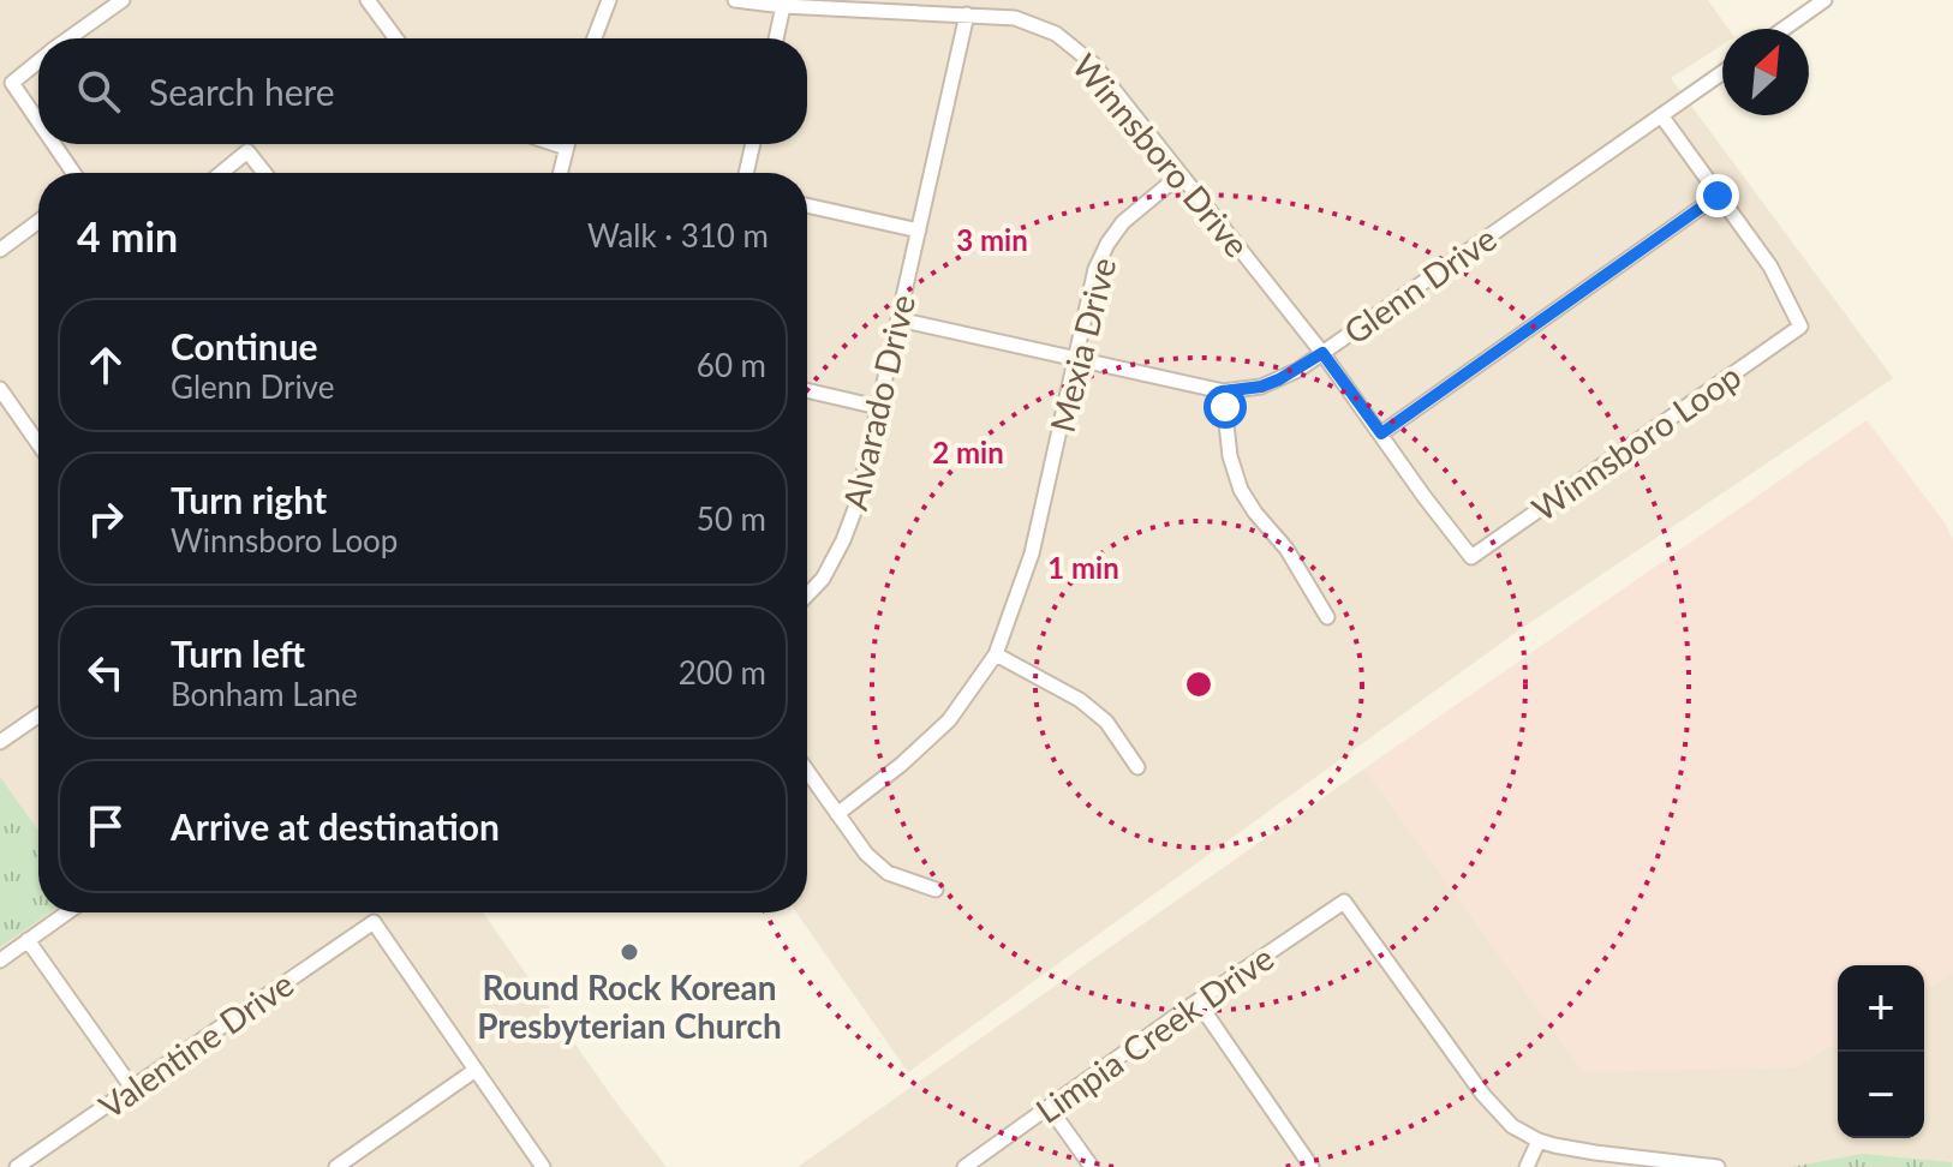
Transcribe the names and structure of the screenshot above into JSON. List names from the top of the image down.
{
  "streets": {
    "street": [
      "Winnsboro Drive",
      "Glenn Drive",
      "Mexia Drive",
      "Alvarado Drive",
      "Winnsboro Loop",
      "Limpia Creek Drive",
      "Valentine Drive"
    ]
  },
  "crossings": [
    ["Winnsboro Drive", "Glenn Drive"],
    ["Winnsboro Drive", "Mexia Drive"],
    ["Winnsboro Drive", "Alvarado Drive"],
    ["Winnsboro Drive", "Winnsboro Loop"],
    ["Glenn Drive", "Mexia Drive"],
    ["Glenn Drive", "Alvarado Drive"],
    ["Glenn Drive", "Winnsboro Loop"]
  ],
  "places": ["Round Rock Korean Presbyterian Church"],
  "north": "top right",
  "page": {
    "search": "Search here",
    "heading": ["4 min", "Walk · 310 m"],
    "list": [
      ["Continue", "Glenn Drive", "60 m"],
      ["Turn right", "Winnsboro Loop", "50 m"],
      ["Turn left", "Bonham Lane", "200 m"],
      "Arrive at destination"
    ],
    "map_buttons": ["+", "−"]
  },
  "rings": ["3 min", "2 min", "1 min"]
}
